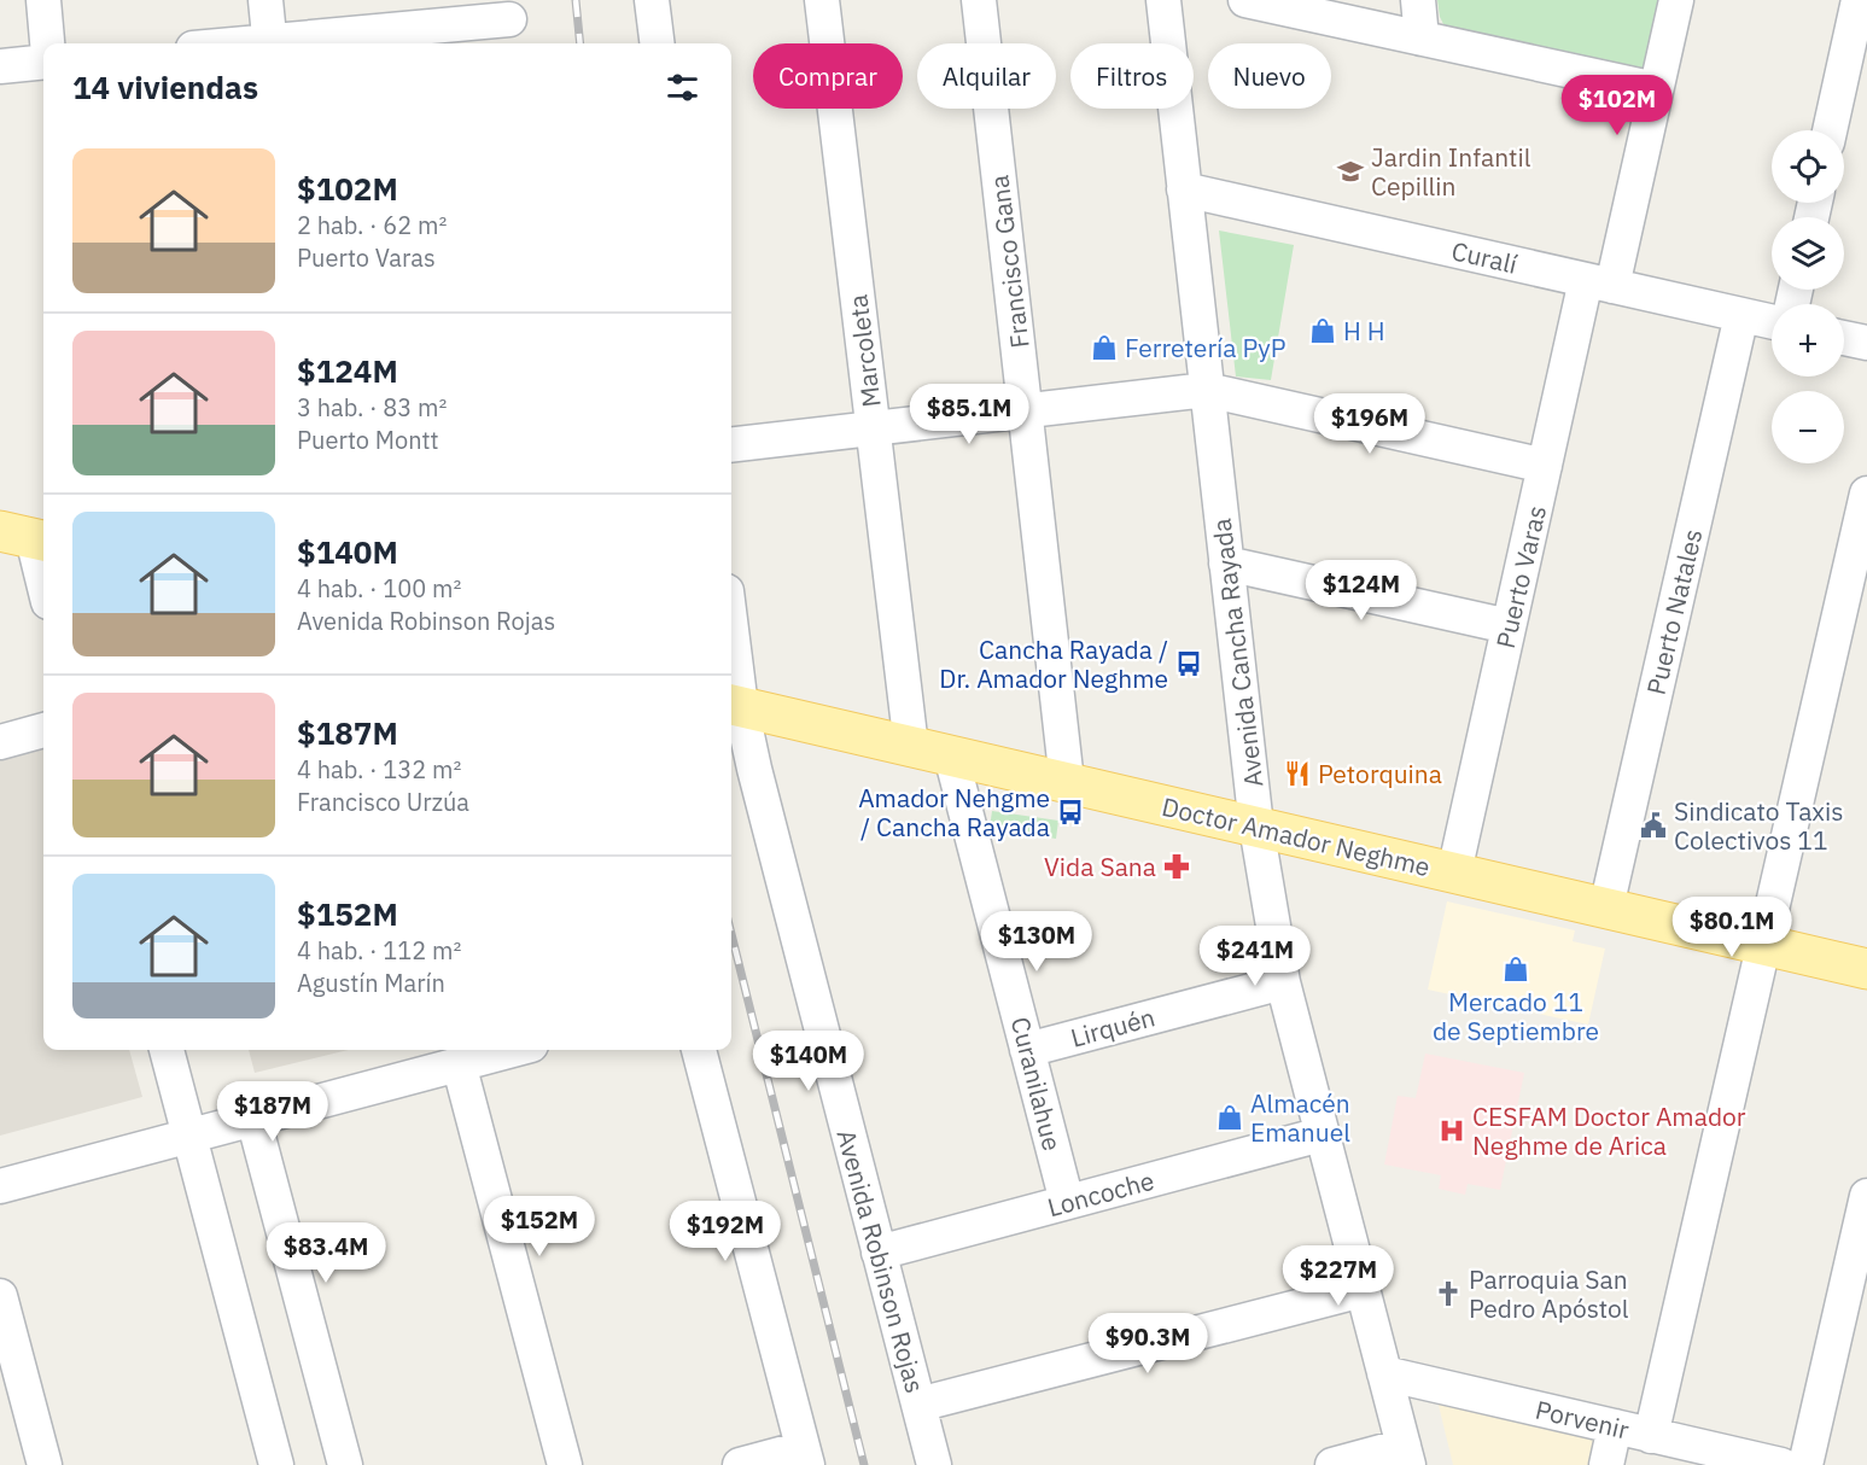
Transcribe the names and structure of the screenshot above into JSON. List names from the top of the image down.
{
  "streets": {
    "main road": ["Doctor Amador Neghme"],
    "street": [
      "Curalí",
      "Francisco Gana",
      "Marcoleta",
      "Puerto Varas",
      "Puerto Natales",
      "Avenida Cancha Rayada",
      "Lirquén",
      "Curanilahue",
      "Loncoche",
      "Avenida Robinson Rojas",
      "Porvenir"
    ]
  },
  "crossings": [
    ["Curalí", "Puerto Varas"],
    ["Curalí", "Puerto Natales"],
    ["Curalí", "Avenida Cancha Rayada"],
    ["Francisco Gana", "Doctor Amador Neghme"],
    ["Marcoleta", "Doctor Amador Neghme"],
    ["Puerto Varas", "Doctor Amador Neghme"],
    ["Puerto Natales", "Doctor Amador Neghme"],
    ["Avenida Cancha Rayada", "Doctor Amador Neghme"],
    ["Avenida Cancha Rayada", "Lirquén"],
    ["Avenida Cancha Rayada", "Loncoche"],
    ["Avenida Cancha Rayada", "Porvenir"],
    ["Doctor Amador Neghme", "Curanilahue"],
    ["Doctor Amador Neghme", "Avenida Robinson Rojas"],
    ["Lirquén", "Curanilahue"],
    ["Curanilahue", "Loncoche"],
    ["Loncoche", "Avenida Robinson Rojas"]
  ],
  "places": {
    "school or university": ["Jardin Infantil Cepillin"],
    "shop": [
      "H H",
      "Ferretería PyP",
      "Mercado 11 de Septiembre",
      "Almacén Emanuel"
    ],
    "bus stop": ["Cancha Rayada / Dr. Amador Neghme", "Amador Nehgme / Cancha Rayada"],
    "restaurant": ["Petorquina"],
    "public building": ["Sindicato Taxis Colectivos 11"],
    "pharmacy": ["Vida Sana"],
    "hospital": ["CESFAM Doctor Amador Neghme de Arica"],
    "church": ["Parroquia San Pedro Apóstol"]
  },
  "page": {
    "chip": [
      "Comprar",
      "Alquilar",
      "Filtros",
      "Nuevo"
    ],
    "heading": "14 viviendas",
    "price": [
      "$102M",
      "$85.1M",
      "$196M",
      "$124M",
      "$80.1M",
      "$130M",
      "$241M",
      "$140M",
      "$187M",
      "$152M",
      "$192M",
      "$83.4M",
      "$227M",
      "$90.3M"
    ],
    "map_buttons": ["+", "−"],
    "list": [
      {
        "name": "$102M",
        "note": "2 hab. · 62 m² · Puerto Varas"
      },
      {
        "name": "$124M",
        "note": "3 hab. · 83 m² · Puerto Montt"
      },
      {
        "name": "$140M",
        "note": "4 hab. · 100 m² · Avenida Robinson Rojas"
      },
      {
        "name": "$187M",
        "note": "4 hab. · 132 m² · Francisco Urzúa"
      },
      {
        "name": "$152M",
        "note": "4 hab. · 112 m² · Agustín Marín"
      }
    ]
  }
}
